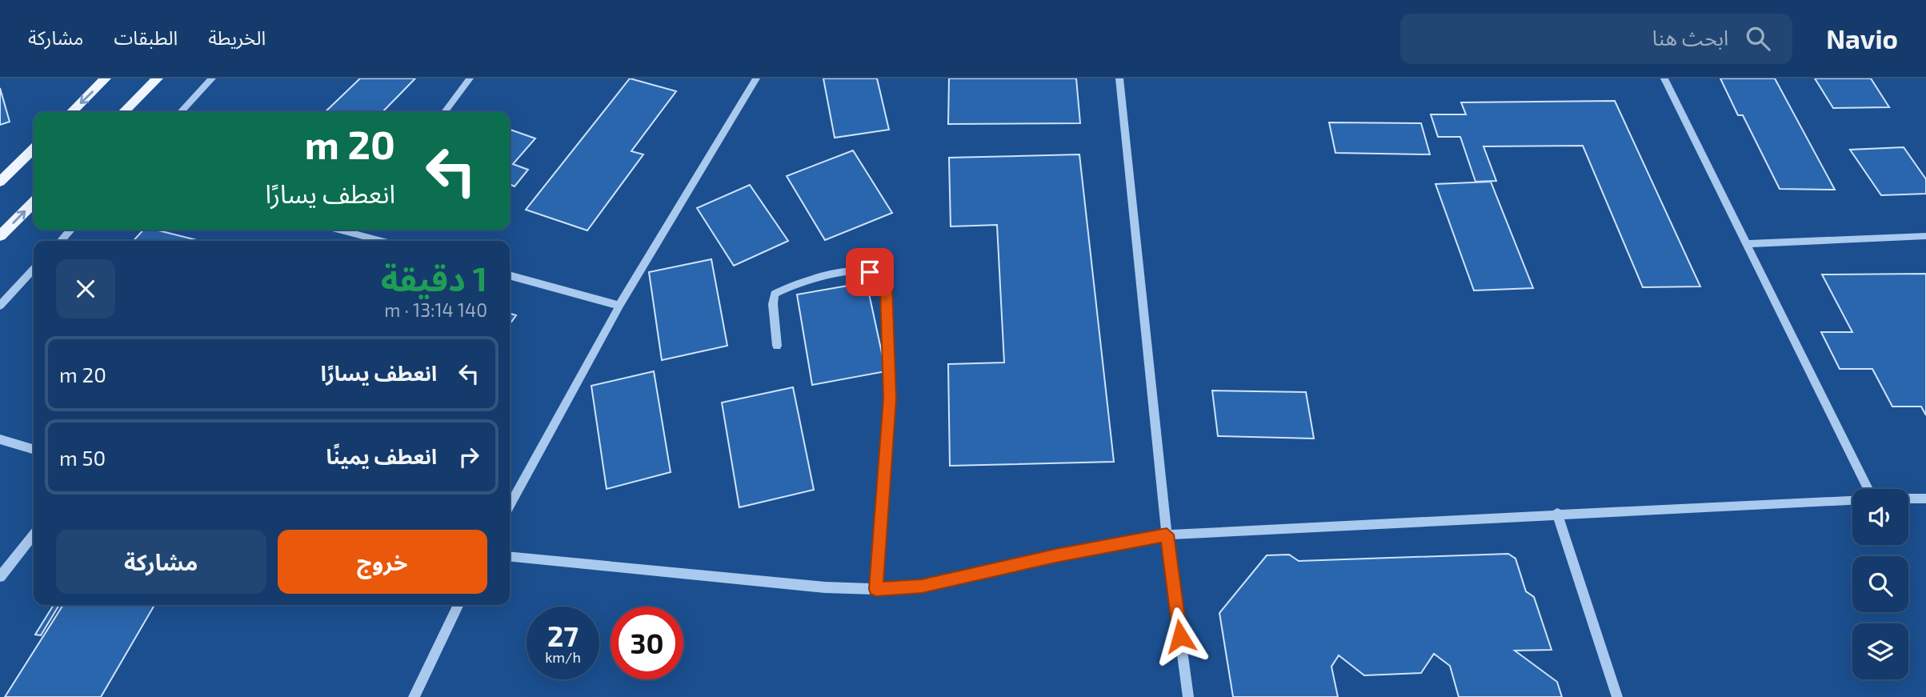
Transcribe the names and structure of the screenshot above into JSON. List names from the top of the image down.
{
  "page": {
    "header": "Navio",
    "search": "ابحث هنا",
    "nav": ["الخريطة", "الطبقات", "مشاركة"],
    "turn": ["20 m", "انعطف يسارًا"],
    "heading": ["1 دقيقة", "140 m · 13:14"],
    "list": [
      {
        "name": "انعطف يسارًا",
        "value": "20 m"
      },
      {
        "name": "انعطف يمينًا",
        "value": "50 m"
      }
    ],
    "buttons": ["خروج", "مشاركة"],
    "speed": "27 km/h",
    "limit": "30"
  }
}
